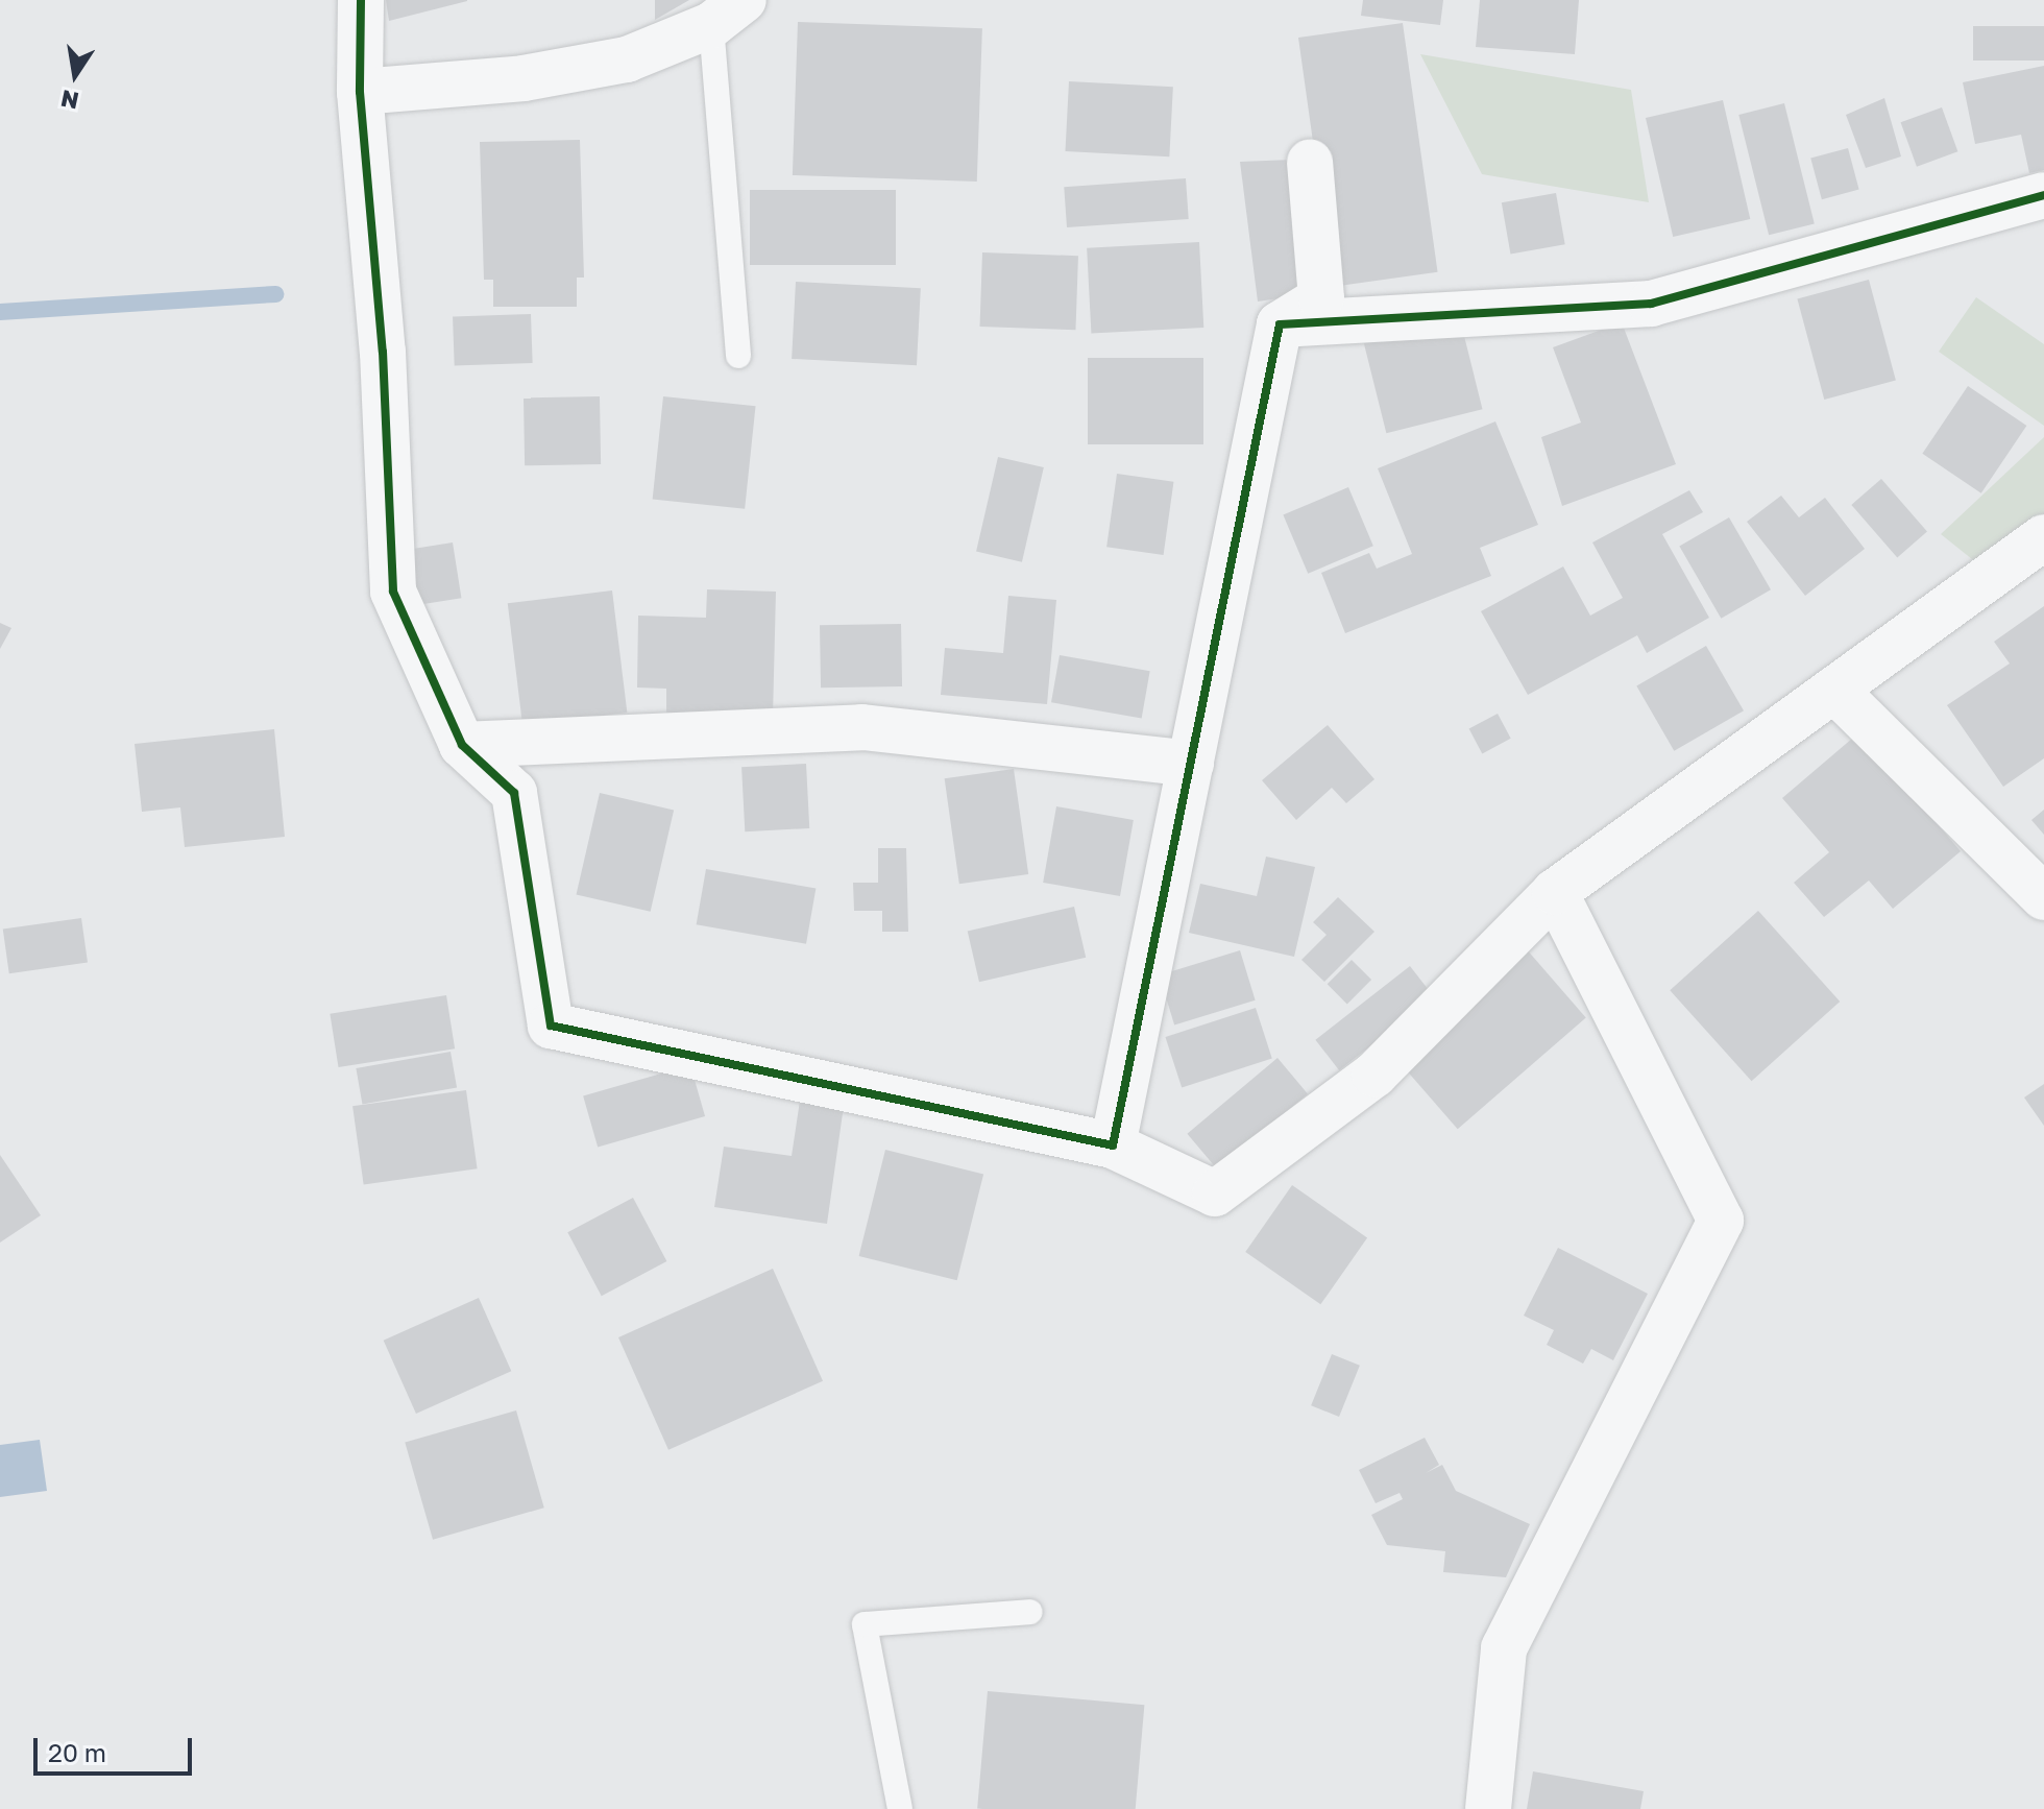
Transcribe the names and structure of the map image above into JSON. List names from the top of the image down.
{
  "scale_bar": "20 m",
  "north": "bottom"
}
